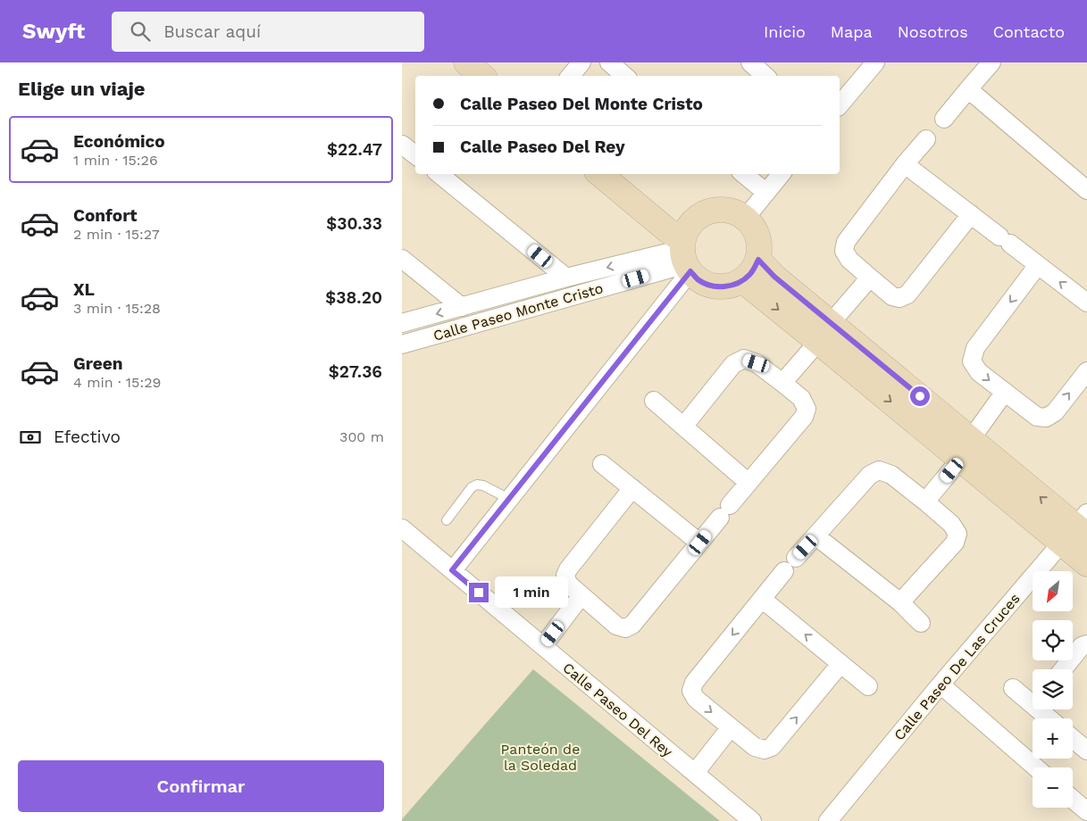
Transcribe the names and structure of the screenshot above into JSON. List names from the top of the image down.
{
  "streets": {
    "street": ["Calle Paseo Monte Cristo", "Calle Paseo De Las Cruces", "Calle Paseo Del Rey"]
  },
  "parks": ["Panteón de la Soledad"],
  "north": "bottom left",
  "page": {
    "header": "Swyft",
    "search": "Buscar aquí",
    "nav": [
      "Inicio",
      "Mapa",
      "Nosotros",
      "Contacto"
    ],
    "heading": "Elige un viaje",
    "banner": ["Calle Paseo Del Monte Cristo", "Calle Paseo Del Rey"],
    "list": [
      {
        "name": "Económico",
        "note": "1 min · 15:26",
        "value": "$22.47"
      },
      {
        "name": "Confort",
        "note": "2 min · 15:27",
        "value": "$30.33"
      },
      {
        "name": "XL",
        "note": "3 min · 15:28",
        "value": "$38.20"
      },
      {
        "name": "Green",
        "note": "4 min · 15:29",
        "value": "$27.36"
      }
    ],
    "pay": ["Efectivo", "300 m"],
    "map_buttons": ["+", "−"],
    "bubble": "1 min",
    "buttons": "Confirmar"
  }
}
